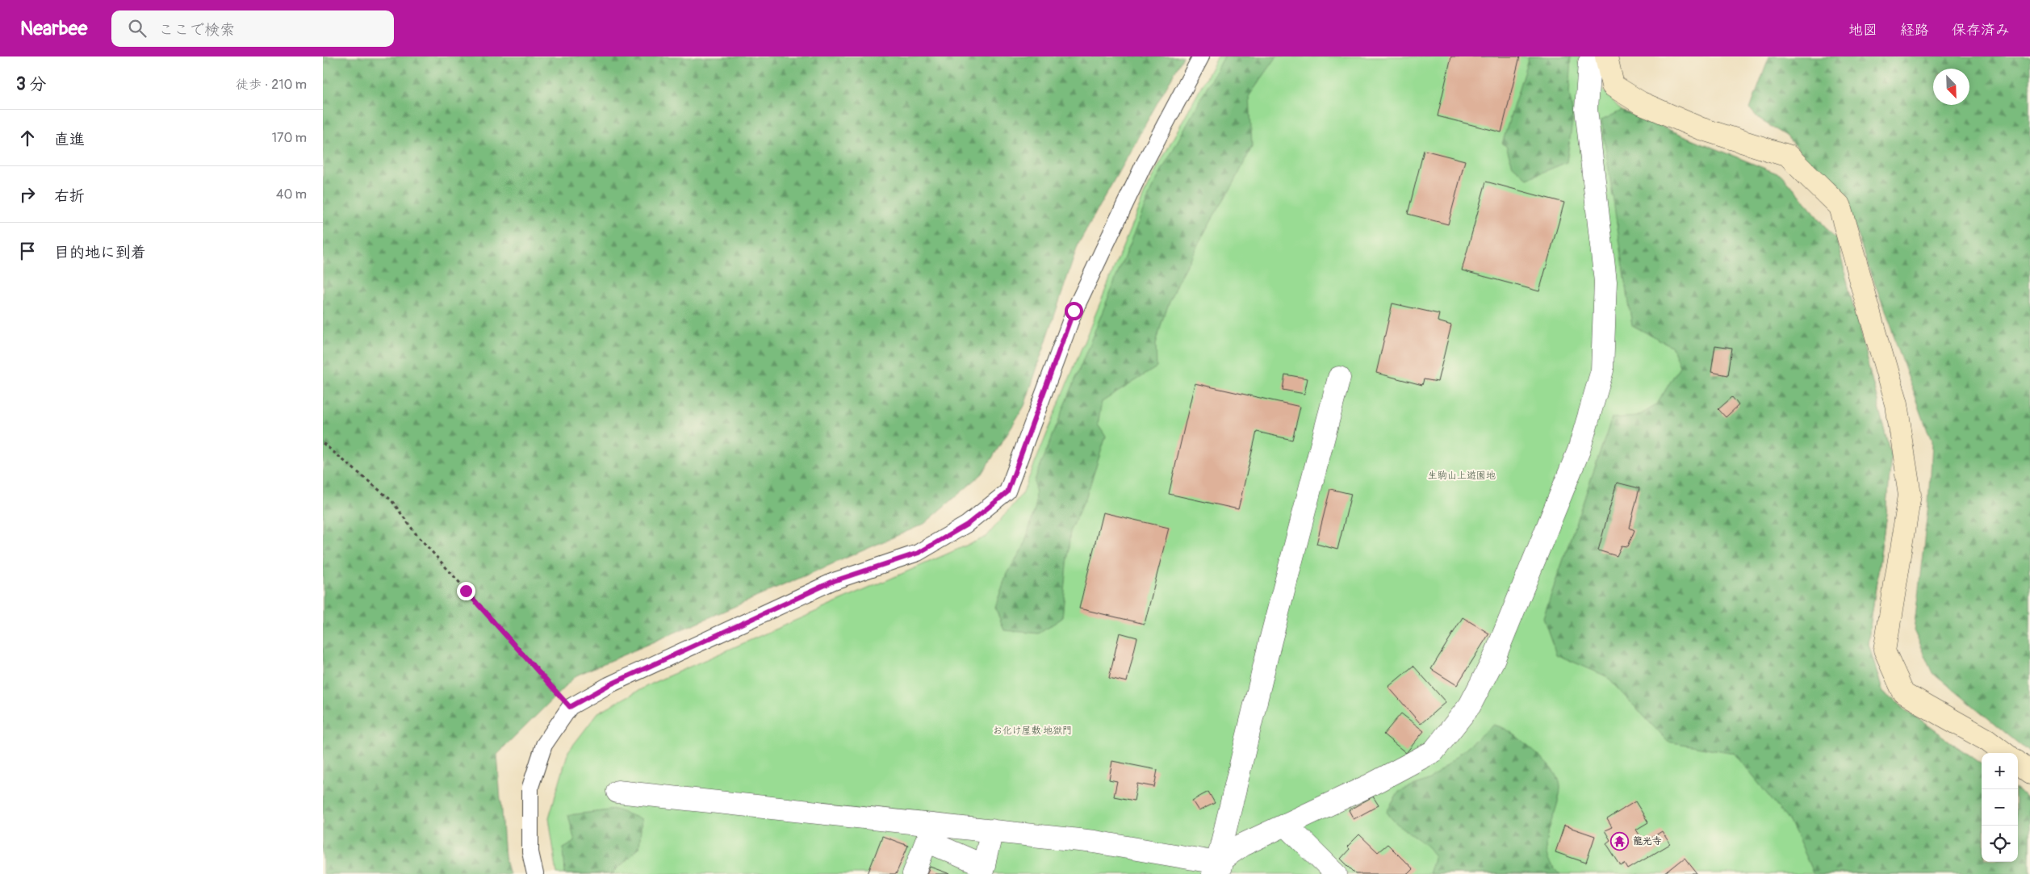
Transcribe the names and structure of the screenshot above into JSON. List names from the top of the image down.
{
  "parks": ["生駒山上遊園地", "お化け屋敷 地獄門"],
  "places": {
    "temple": ["龍光寺"]
  },
  "north": "bottom right",
  "page": {
    "header": "Nearbee",
    "search": "ここで検索",
    "nav": ["地図", "経路", "保存済み"],
    "heading": ["3 分", "徒歩 · 210 m"],
    "list": [
      ["直進", "170 m"],
      ["右折", "40 m"],
      "目的地に到着"
    ],
    "map_buttons": ["+", "−"]
  }
}
